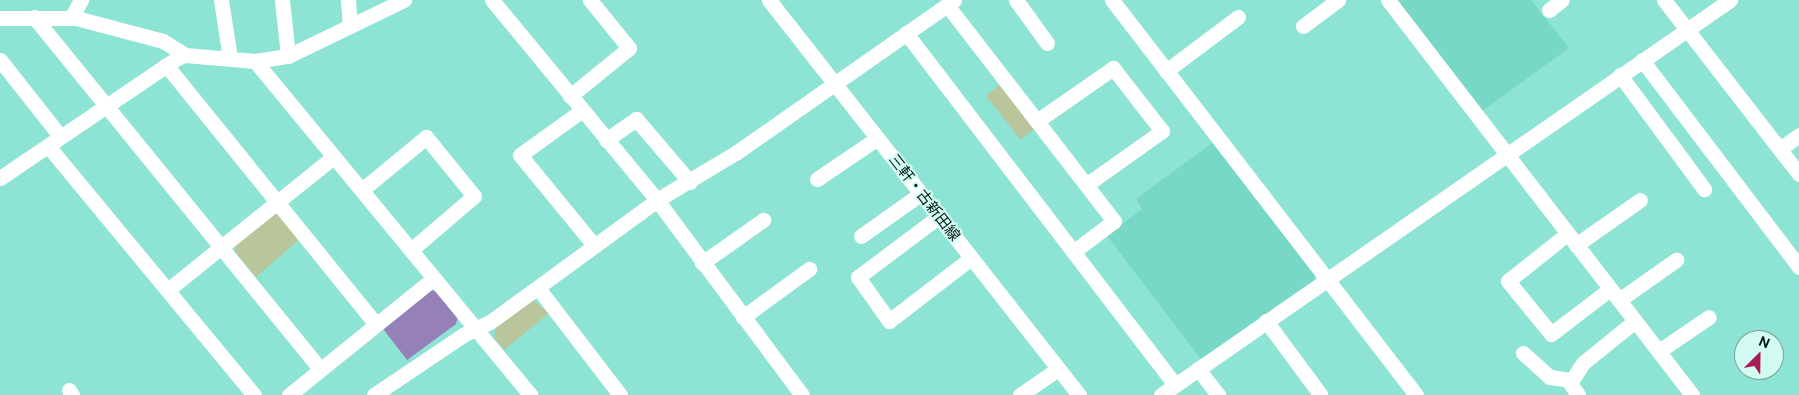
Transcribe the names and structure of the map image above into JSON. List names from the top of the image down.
{
  "streets": {
    "street": ["三軒・古新田線"]
  },
  "north": "top right"
}
